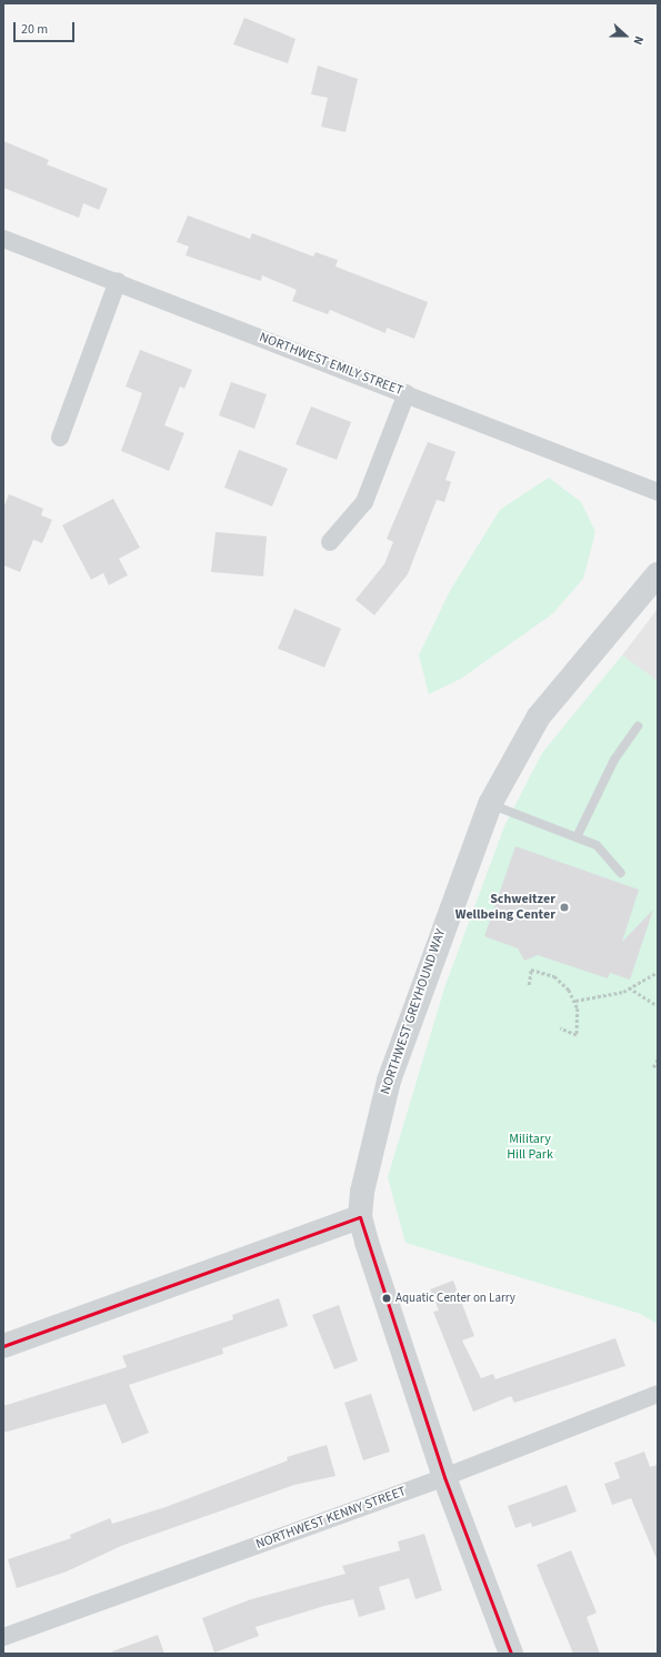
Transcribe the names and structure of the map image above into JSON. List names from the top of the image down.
{
  "streets": {
    "street": ["NORTHWEST EMILY STREET", "NORTHWEST GREYHOUND WAY", "NORTHWEST KENNY STREET"]
  },
  "parks": ["Military Hill Park"],
  "places": ["Schweitzer Wellbeing Center", "Aquatic Center on Larry"],
  "scale_bar": "20 m",
  "north": "right"
}
